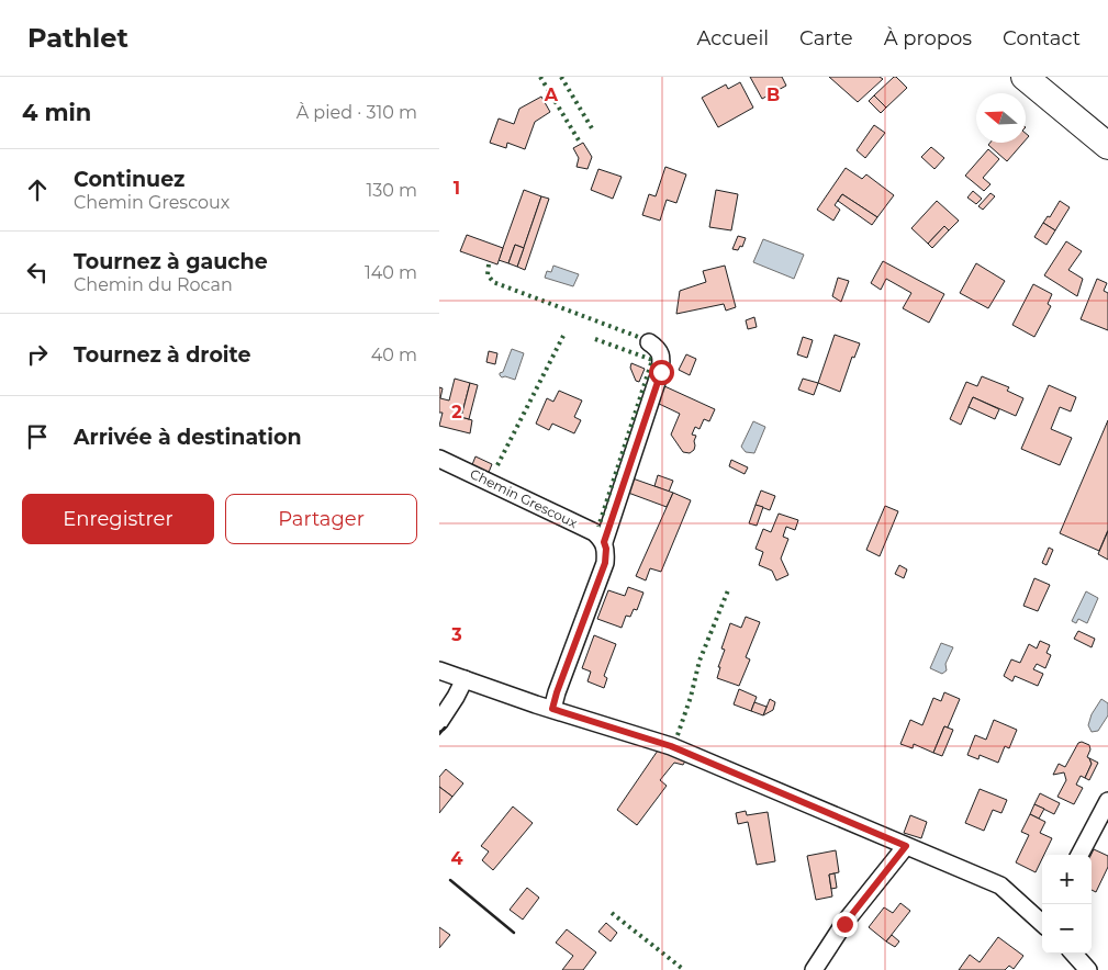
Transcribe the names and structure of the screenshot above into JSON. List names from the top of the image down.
{
  "streets": {
    "street": ["Chemin Grescoux"]
  },
  "north": "left",
  "page": {
    "header": "Pathlet",
    "nav": [
      "Accueil",
      "Carte",
      "À propos",
      "Contact"
    ],
    "heading": ["4 min", "À pied · 310 m"],
    "list": [
      ["Continuez", "Chemin Grescoux", "130 m"],
      ["Tournez à gauche", "Chemin du Rocan", "140 m"],
      ["Tournez à droite", "40 m"],
      "Arrivée à destination"
    ],
    "buttons": ["Enregistrer", "Partager"],
    "map_buttons": ["+", "−"]
  },
  "grid": {
    "columns": ["A", "B"],
    "rows": [
      "1",
      "2",
      "3",
      "4"
    ]
  }
}
